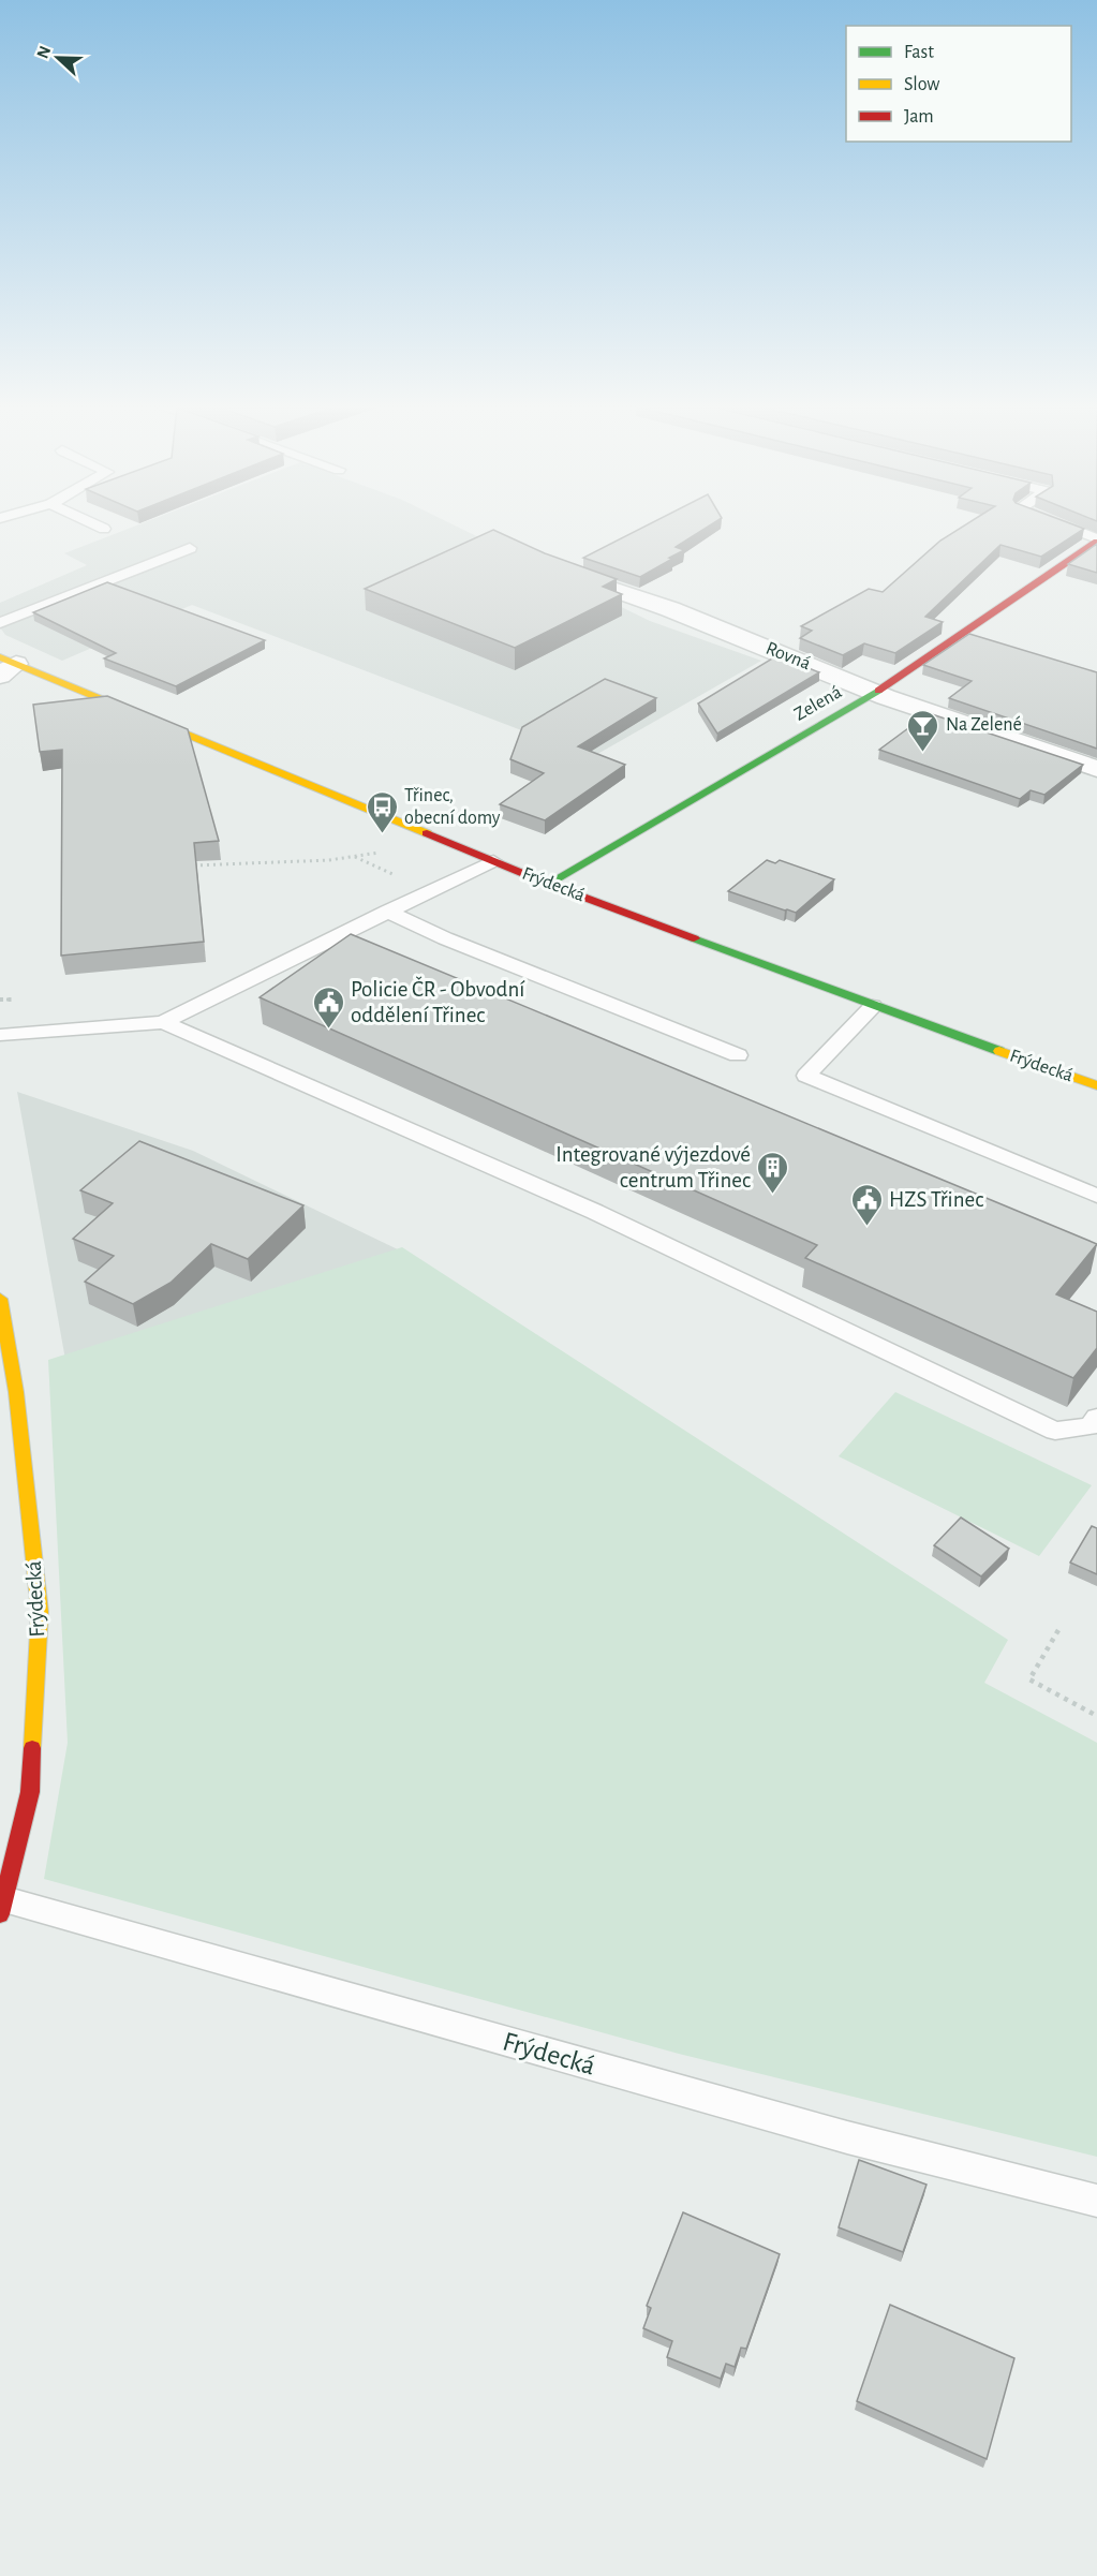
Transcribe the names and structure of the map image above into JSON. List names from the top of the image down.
{
  "streets": {
    "street": ["Rovná", "Zelená", "Frýdecká"]
  },
  "crossings": [
    ["Rovná", "Zelená"],
    ["Zelená", "Frýdecká"]
  ],
  "places": {
    "bar": ["Na Zelené"],
    "bus stop": ["Třinec, obecní domy"],
    "public building": ["Policie ČR - Obvodní oddělení Třinec", "HZS Třinec"],
    "building": ["Integrované výjezdové centrum Třinec"]
  },
  "legend": ["Fast", "Slow", "Jam"],
  "north": "left"
}
